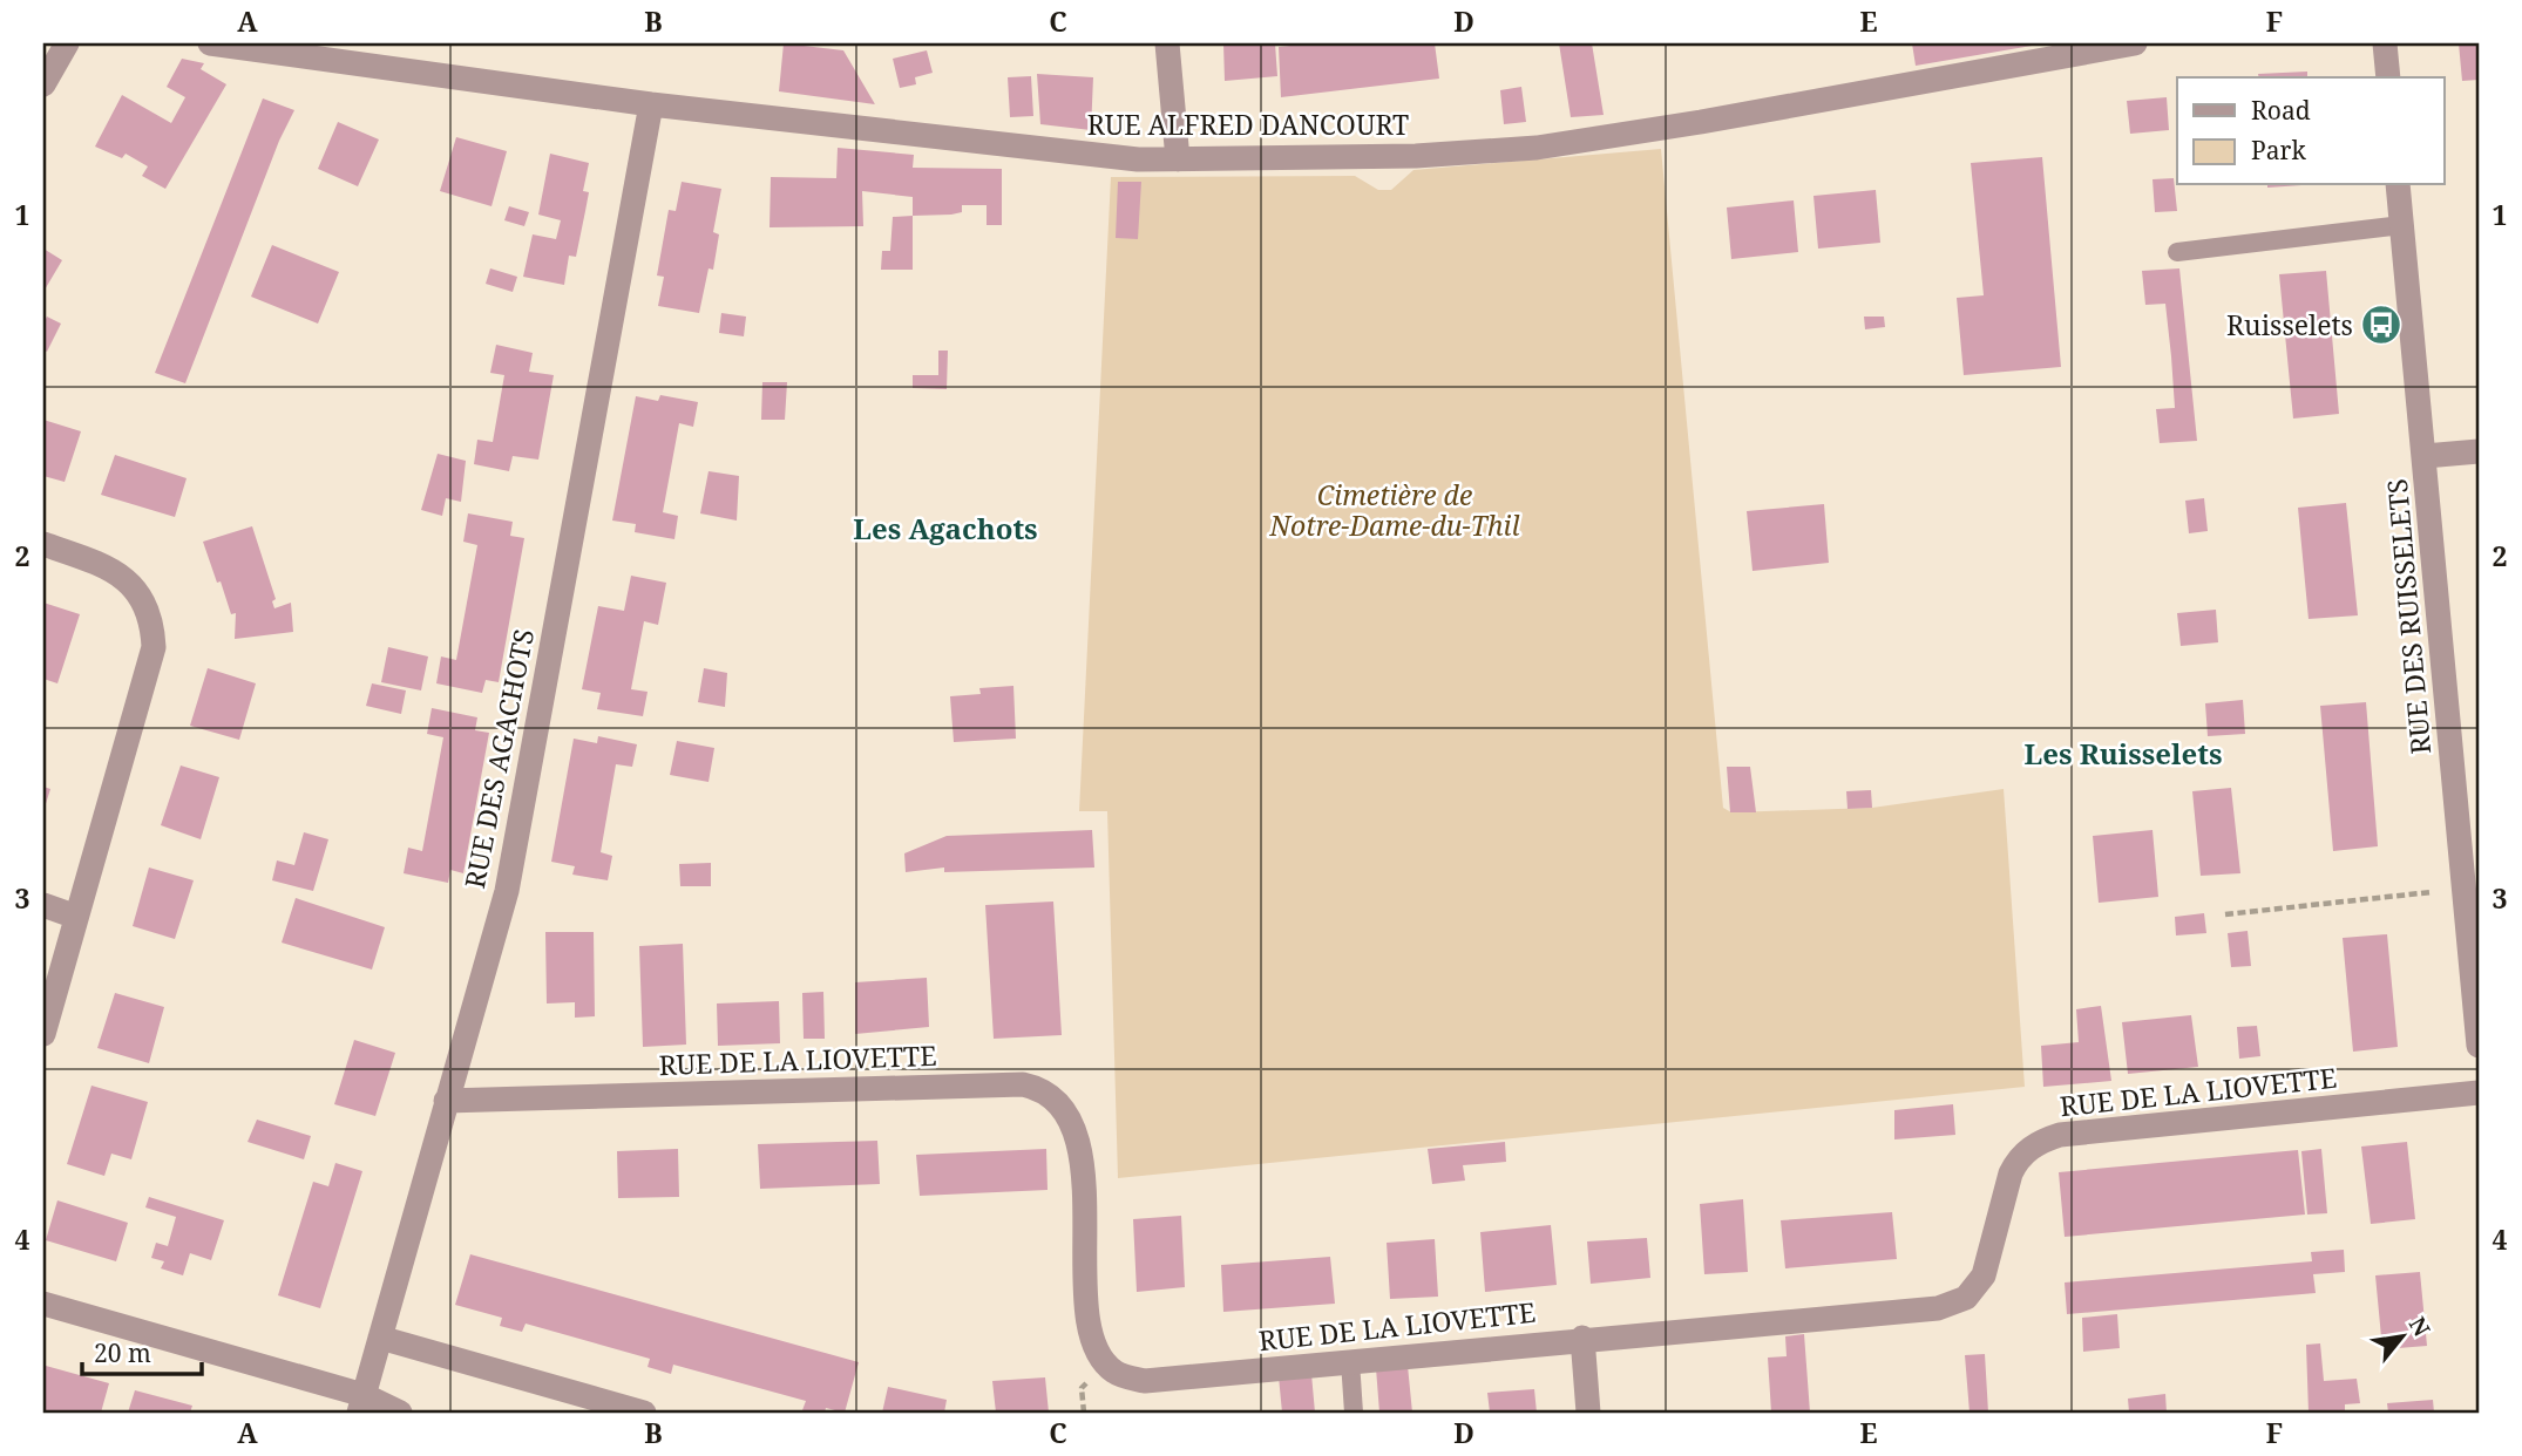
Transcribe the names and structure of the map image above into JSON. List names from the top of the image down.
{
  "streets": {
    "street": [
      "RUE ALFRED DANCOURT",
      "RUE DES RUISSELETS",
      "RUE DES AGACHOTS",
      "RUE DE LA LIOVETTE"
    ]
  },
  "crossings": [
    ["RUE ALFRED DANCOURT", "RUE DES AGACHOTS"],
    ["RUE DES AGACHOTS", "RUE DE LA LIOVETTE"]
  ],
  "districts": ["Les Agachots", "Les Ruisselets"],
  "parks": ["Cimetière de Notre-Dame-du-Thil"],
  "places": {
    "bus stop": ["Ruisselets"]
  },
  "legend": ["Road", "Park"],
  "scale_bar": "20 m",
  "north": "top right",
  "grid": {
    "columns": [
      "A",
      "B",
      "C",
      "D",
      "E",
      "F"
    ],
    "rows": [
      "1",
      "2",
      "3",
      "4"
    ]
  }
}
